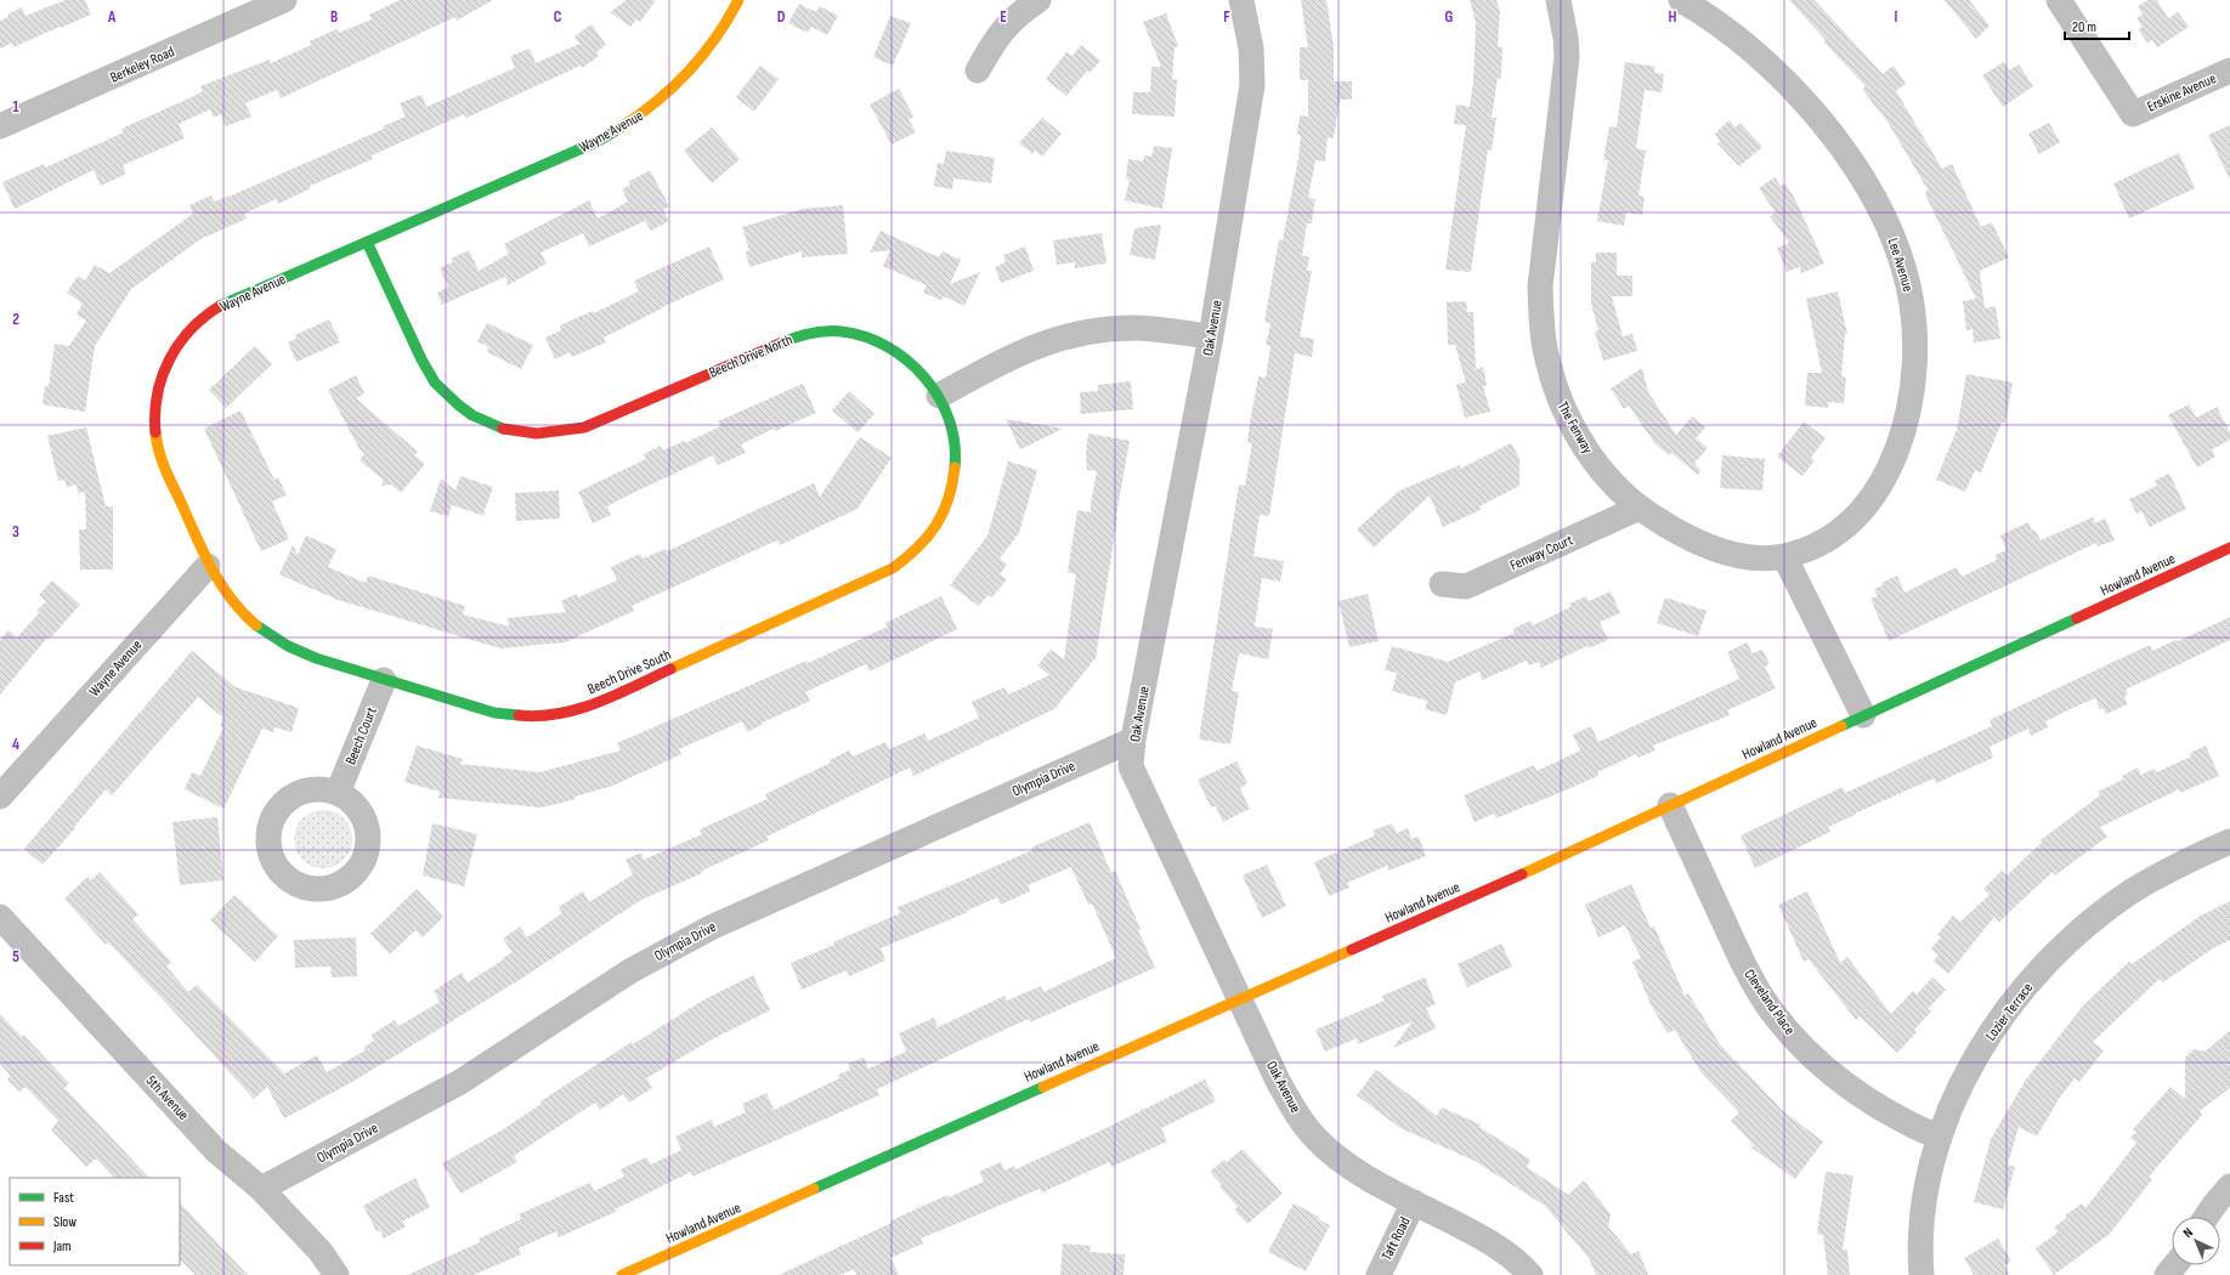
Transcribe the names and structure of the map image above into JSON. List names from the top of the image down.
{
  "streets": {
    "street": [
      "Berkeley Road",
      "Erskine Avenue",
      "Wayne Avenue",
      "Lee Avenue",
      "Oak Avenue",
      "Beech Drive North",
      "The Fenway",
      "Fenway Court",
      "Howland Avenue",
      "Beech Drive South",
      "Beech Court",
      "Olympia Drive",
      "Cleveland Place",
      "Lozier Terrace",
      "5th Avenue",
      "Taft Road"
    ]
  },
  "crossings": [
    ["Wayne Avenue", "Beech Drive North"],
    ["Wayne Avenue", "Beech Drive South"],
    ["Lee Avenue", "The Fenway"],
    ["Oak Avenue", "Howland Avenue"],
    ["Oak Avenue", "Olympia Drive"],
    ["Oak Avenue", "Taft Road"],
    ["Beech Drive North", "Beech Drive South"],
    ["The Fenway", "Fenway Court"],
    ["Howland Avenue", "Cleveland Place"],
    ["Beech Drive South", "Beech Court"],
    ["Olympia Drive", "5th Avenue"],
    ["Cleveland Place", "Lozier Terrace"]
  ],
  "legend": ["Fast", "Slow", "Jam"],
  "scale_bar": "20 m",
  "north": "top left",
  "grid": {
    "columns": [
      "A",
      "B",
      "C",
      "D",
      "E",
      "F",
      "G",
      "H",
      "I"
    ],
    "rows": [
      "1",
      "2",
      "3",
      "4",
      "5"
    ]
  }
}
